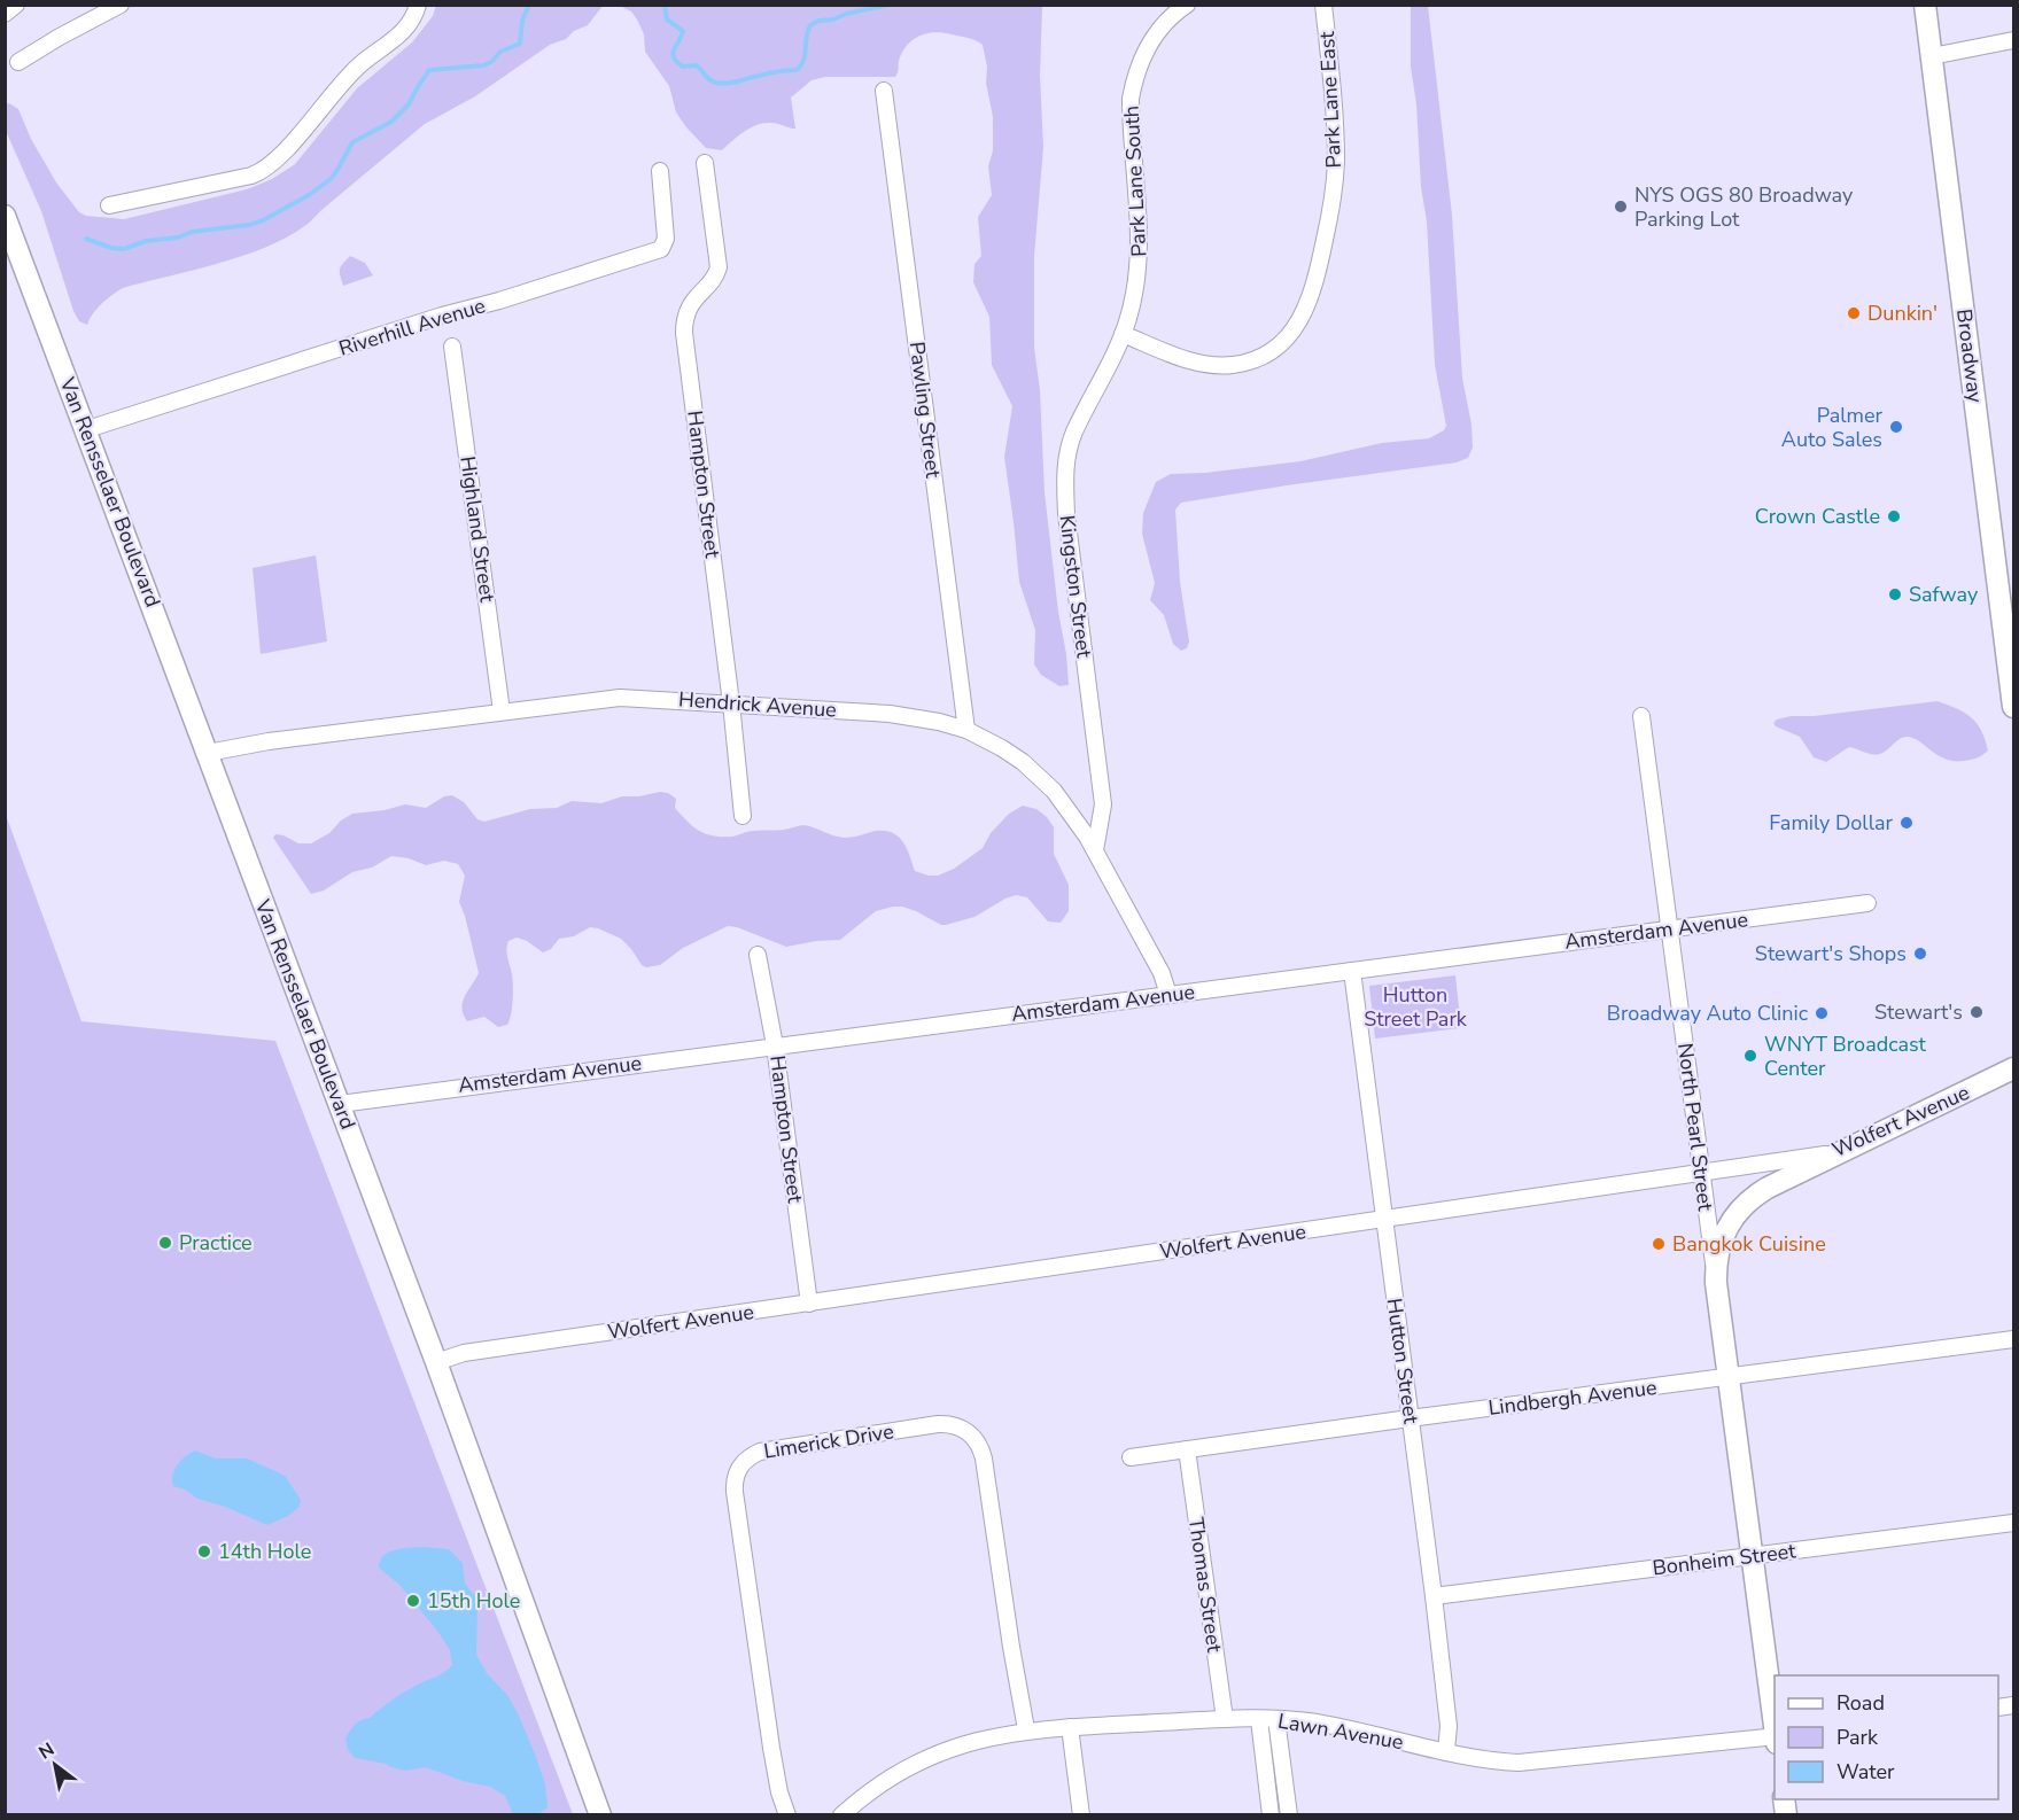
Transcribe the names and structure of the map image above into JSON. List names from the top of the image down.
{
  "streets": {
    "main road": [
      "Broadway",
      "Van Rensselaer Boulevard",
      "Wolfert Avenue",
      "North Pearl Street"
    ],
    "street": [
      "Park Lane East",
      "Park Lane South",
      "Riverhill Avenue",
      "Pawling Street",
      "Hampton Street",
      "Highland Street",
      "Kingston Street",
      "Hendrick Avenue",
      "Amsterdam Avenue",
      "Hutton Street",
      "Lindbergh Avenue",
      "Limerick Drive",
      "Bonheim Street",
      "Thomas Street",
      "Lawn Avenue"
    ]
  },
  "crossings": [
    ["Park Lane East", "Park Lane South"],
    ["Park Lane East", "Kingston Street"],
    ["Park Lane South", "Kingston Street"],
    ["Riverhill Avenue", "Van Rensselaer Boulevard"],
    ["Pawling Street", "Hendrick Avenue"],
    ["Hampton Street", "Hendrick Avenue"],
    ["Hampton Street", "Amsterdam Avenue"],
    ["Hampton Street", "Wolfert Avenue"],
    ["Van Rensselaer Boulevard", "Hendrick Avenue"],
    ["Van Rensselaer Boulevard", "Amsterdam Avenue"],
    ["Van Rensselaer Boulevard", "Wolfert Avenue"],
    ["Highland Street", "Hendrick Avenue"],
    ["Kingston Street", "Hendrick Avenue"],
    ["Hendrick Avenue", "Amsterdam Avenue"],
    ["Amsterdam Avenue", "North Pearl Street"],
    ["Amsterdam Avenue", "Hutton Street"],
    ["Wolfert Avenue", "North Pearl Street"],
    ["Wolfert Avenue", "Hutton Street"],
    ["North Pearl Street", "Lindbergh Avenue"],
    ["North Pearl Street", "Bonheim Street"],
    ["Hutton Street", "Lindbergh Avenue"],
    ["Hutton Street", "Bonheim Street"],
    ["Hutton Street", "Lawn Avenue"],
    ["Lindbergh Avenue", "Thomas Street"],
    ["Limerick Drive", "Lawn Avenue"],
    ["Thomas Street", "Lawn Avenue"]
  ],
  "parks": ["Hutton Street Park"],
  "places": [
    "NYS OGS 80 Broadway Parking Lot",
    "Dunkin'",
    "Palmer Auto Sales",
    "Crown Castle",
    "Safway",
    "Family Dollar",
    "Stewart's Shops",
    "Stewart's",
    "Broadway Auto Clinic",
    "WNYT Broadcast Center",
    "Practice",
    "Bangkok Cuisine",
    "14th Hole",
    "15th Hole"
  ],
  "legend": ["Road", "Park", "Water"],
  "north": "top left"
}
